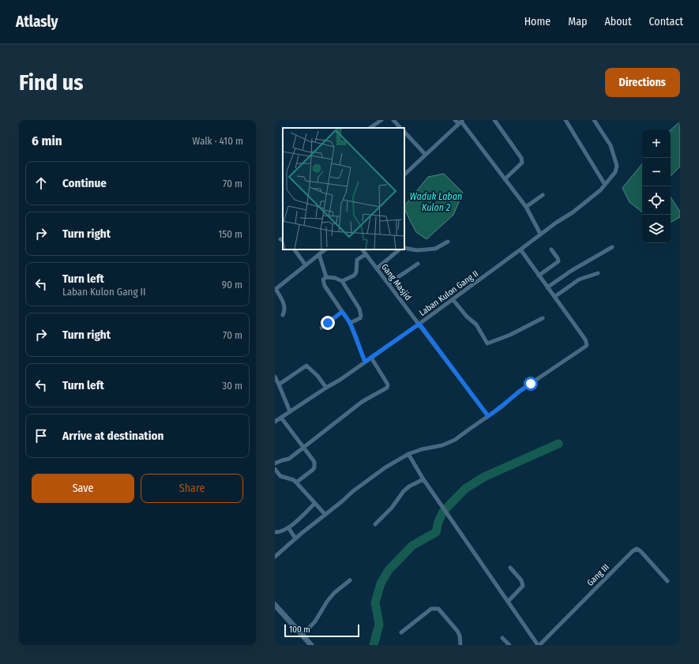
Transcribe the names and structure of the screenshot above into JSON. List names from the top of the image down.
{
  "streets": {
    "street": ["Gang Masjid", "Laban Kulon Gang II", "Gang III"]
  },
  "crossings": [
    ["Gang Masjid", "Laban Kulon Gang II"]
  ],
  "water": ["Waduk Laban Kulon 2"],
  "scale_bar": "100 m",
  "page": {
    "header": "Atlasly",
    "nav": [
      "Home",
      "Map",
      "About",
      "Contact"
    ],
    "buttons": [
      "Directions",
      ["Save", "Share"]
    ],
    "title": "Find us",
    "heading": ["6 min", "Walk · 410 m"],
    "map_buttons": ["+", "−"],
    "list": [
      ["Continue", "70 m"],
      ["Turn right", "150 m"],
      ["Turn left", "Laban Kulon Gang II", "90 m"],
      ["Turn right", "70 m"],
      ["Turn left", "30 m"],
      "Arrive at destination"
    ],
    "scale": "100 m"
  }
}
